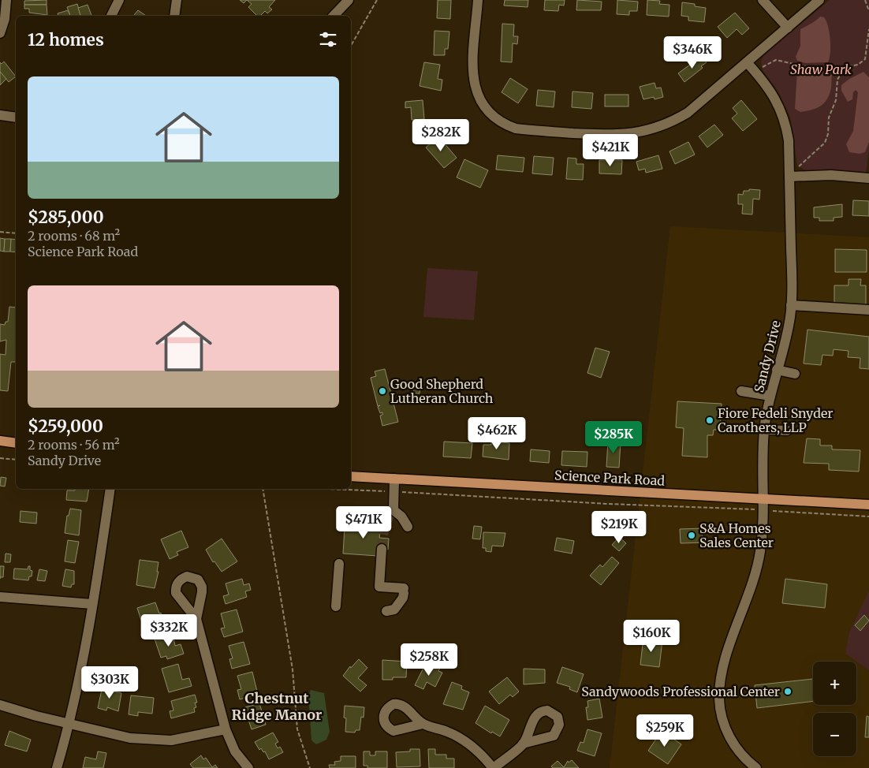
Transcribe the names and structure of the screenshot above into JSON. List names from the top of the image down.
{
  "streets": {
    "main road": ["Science Park Road"],
    "street": ["Sandy Drive"]
  },
  "crossings": [
    ["Sandy Drive", "Science Park Road"]
  ],
  "districts": ["Chestnut Ridge Manor"],
  "parks": ["Shaw Park"],
  "places": [
    "Good Shepherd Lutheran Church",
    "Fiore Fedeli Snyder Carothers, LLP",
    "S&A Homes Sales Center",
    "Sandywoods Professional Center"
  ],
  "page": {
    "heading": "12 homes",
    "price": [
      "$346K",
      "$282K",
      "$421K",
      "$462K",
      "$285K",
      "$471K",
      "$219K",
      "$332K",
      "$160K",
      "$258K",
      "$303K",
      "$259K"
    ],
    "list": [
      {
        "name": "$285,000",
        "note": "2 rooms · 68 m² · Science Park Road"
      },
      {
        "name": "$259,000",
        "note": "2 rooms · 56 m² · Sandy Drive"
      }
    ],
    "map_buttons": ["+", "−"]
  }
}
